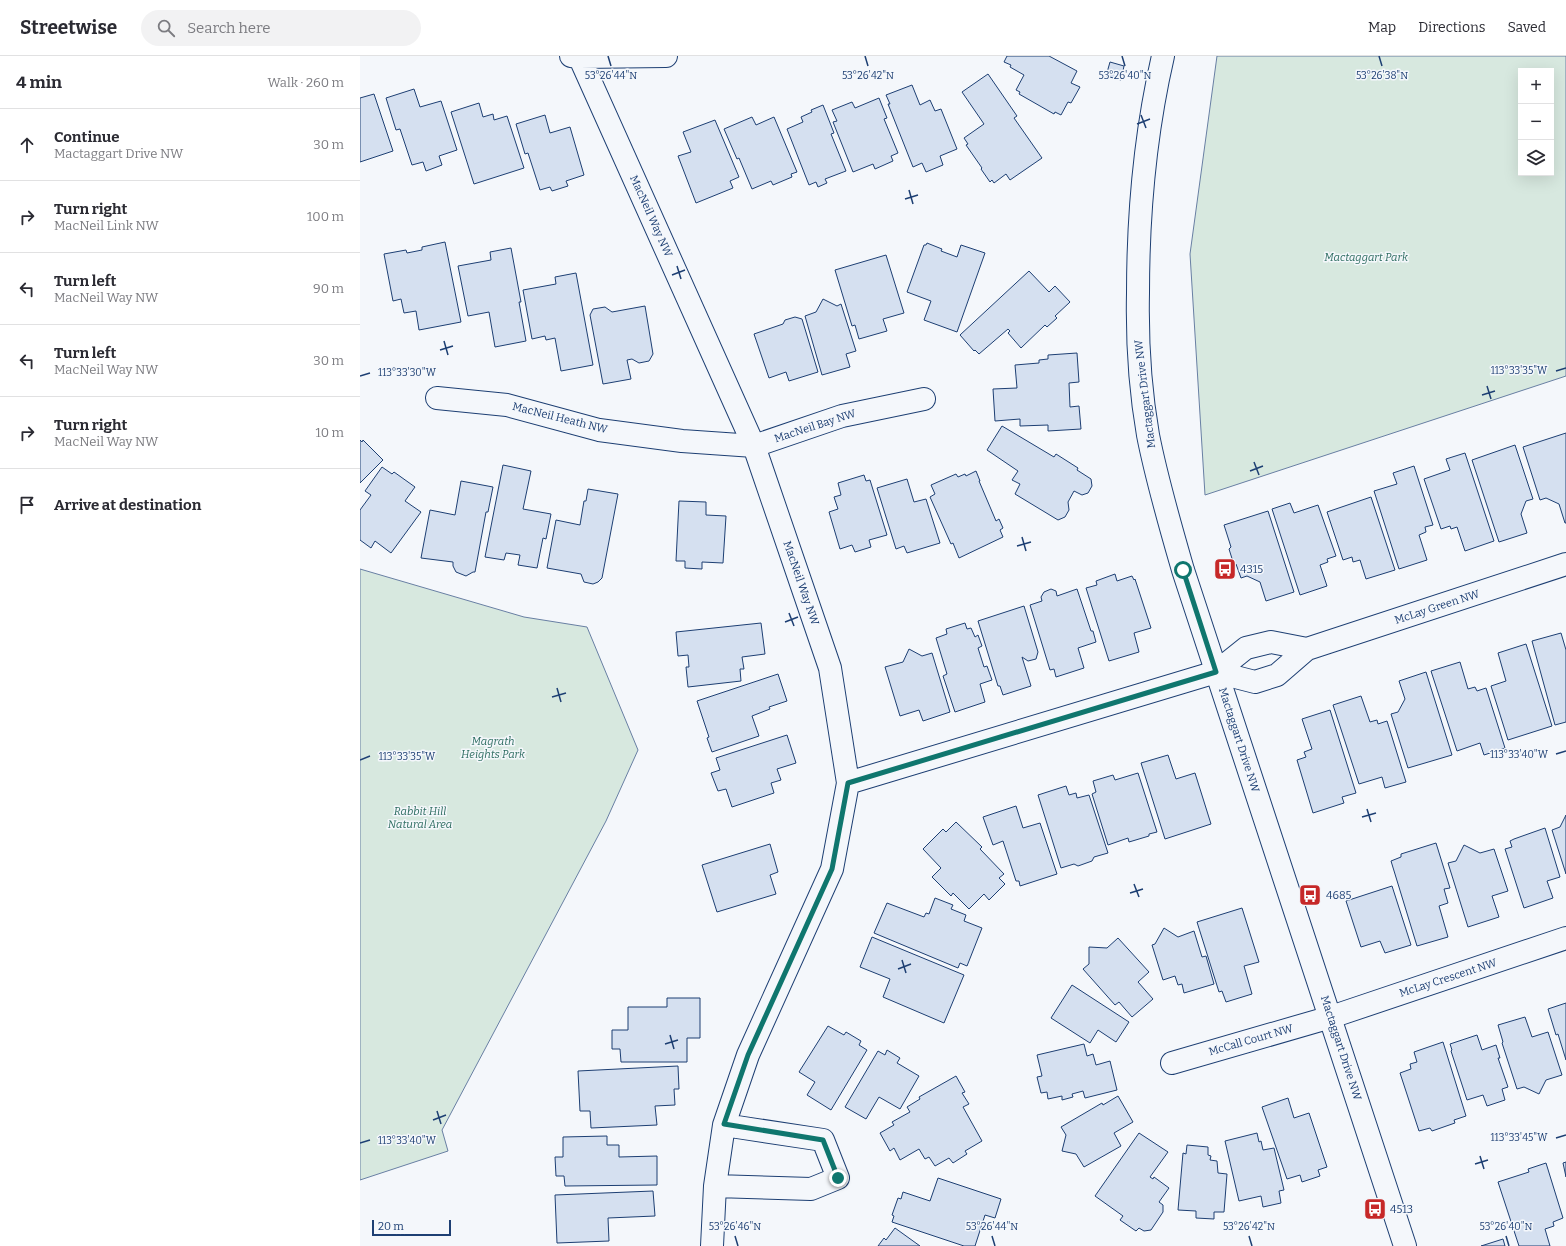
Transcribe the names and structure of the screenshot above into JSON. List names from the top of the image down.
{
  "streets": {
    "street": [
      "MacNeil Way NW",
      "Mactaggart Drive NW",
      "MacNeil Heath NW",
      "MacNeil Bay NW",
      "McLay Green NW",
      "McLay Crescent NW",
      "McCall Court NW"
    ]
  },
  "crossings": [
    ["MacNeil Way NW", "MacNeil Heath NW"],
    ["MacNeil Way NW", "MacNeil Bay NW"],
    ["Mactaggart Drive NW", "McLay Green NW"],
    ["Mactaggart Drive NW", "McLay Crescent NW"],
    ["Mactaggart Drive NW", "McCall Court NW"],
    ["MacNeil Heath NW", "MacNeil Bay NW"],
    ["McLay Crescent NW", "McCall Court NW"]
  ],
  "parks": ["Mactaggart Park", "Magrath Heights Park", "Rabbit Hill Natural Area"],
  "places": {
    "bus stop": ["4315", "4685", "4513"]
  },
  "scale_bar": "20 m",
  "page": {
    "header": "Streetwise",
    "search": "Search here",
    "nav": ["Map", "Directions", "Saved"],
    "heading": ["4 min", "Walk · 260 m"],
    "map_buttons": ["+", "−"],
    "list": [
      ["Continue", "Mactaggart Drive NW", "30 m"],
      ["Turn right", "MacNeil Link NW", "100 m"],
      ["Turn left", "MacNeil Way NW", "90 m"],
      ["Turn left", "MacNeil Way NW", "30 m"],
      ["Turn right", "MacNeil Way NW", "10 m"],
      "Arrive at destination"
    ],
    "scale": "20 m"
  },
  "coordinates": [
    "53°26'44\"N",
    "53°26'42\"N",
    "53°26'40\"N",
    "53°26'38\"N",
    "113°33'35\"W",
    "113°33'30\"W",
    "113°33'40\"W",
    "113°33'45\"W",
    "53°26'46\"N"
  ]
}
